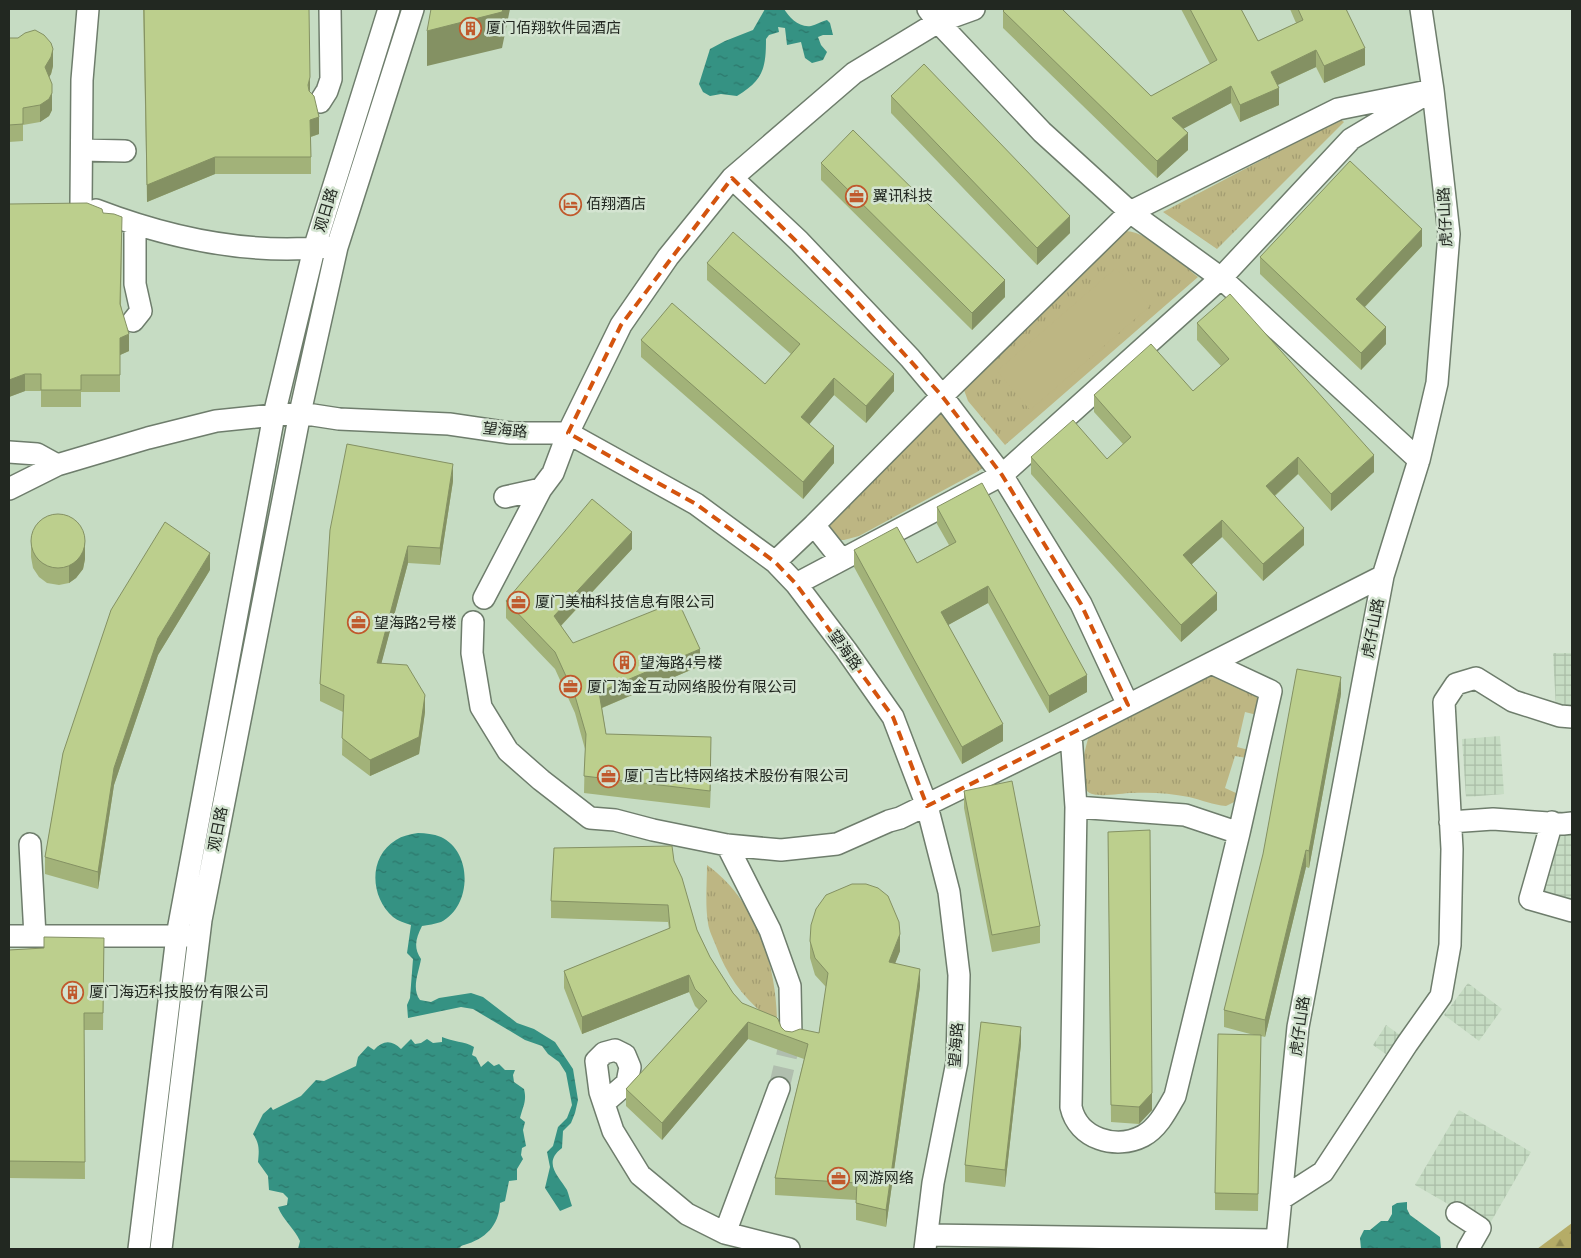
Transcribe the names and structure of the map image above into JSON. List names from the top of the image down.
{
  "streets": {
    "street": ["观日路", "虎仔山路", "望海路"]
  },
  "crossings": [
    ["观日路", "望海路"]
  ],
  "places": {
    "building": ["厦门佰翔软件园酒店", "望海路4号楼", "厦门海迈科技股份有限公司"],
    "office": [
      "翼讯科技",
      "厦门美柚科技信息有限公司",
      "望海路2号楼",
      "厦门淘金互动网络股份有限公司",
      "厦门吉比特网络技术股份有限公司",
      "网游网络"
    ],
    "hotel": ["佰翔酒店"]
  }
}
